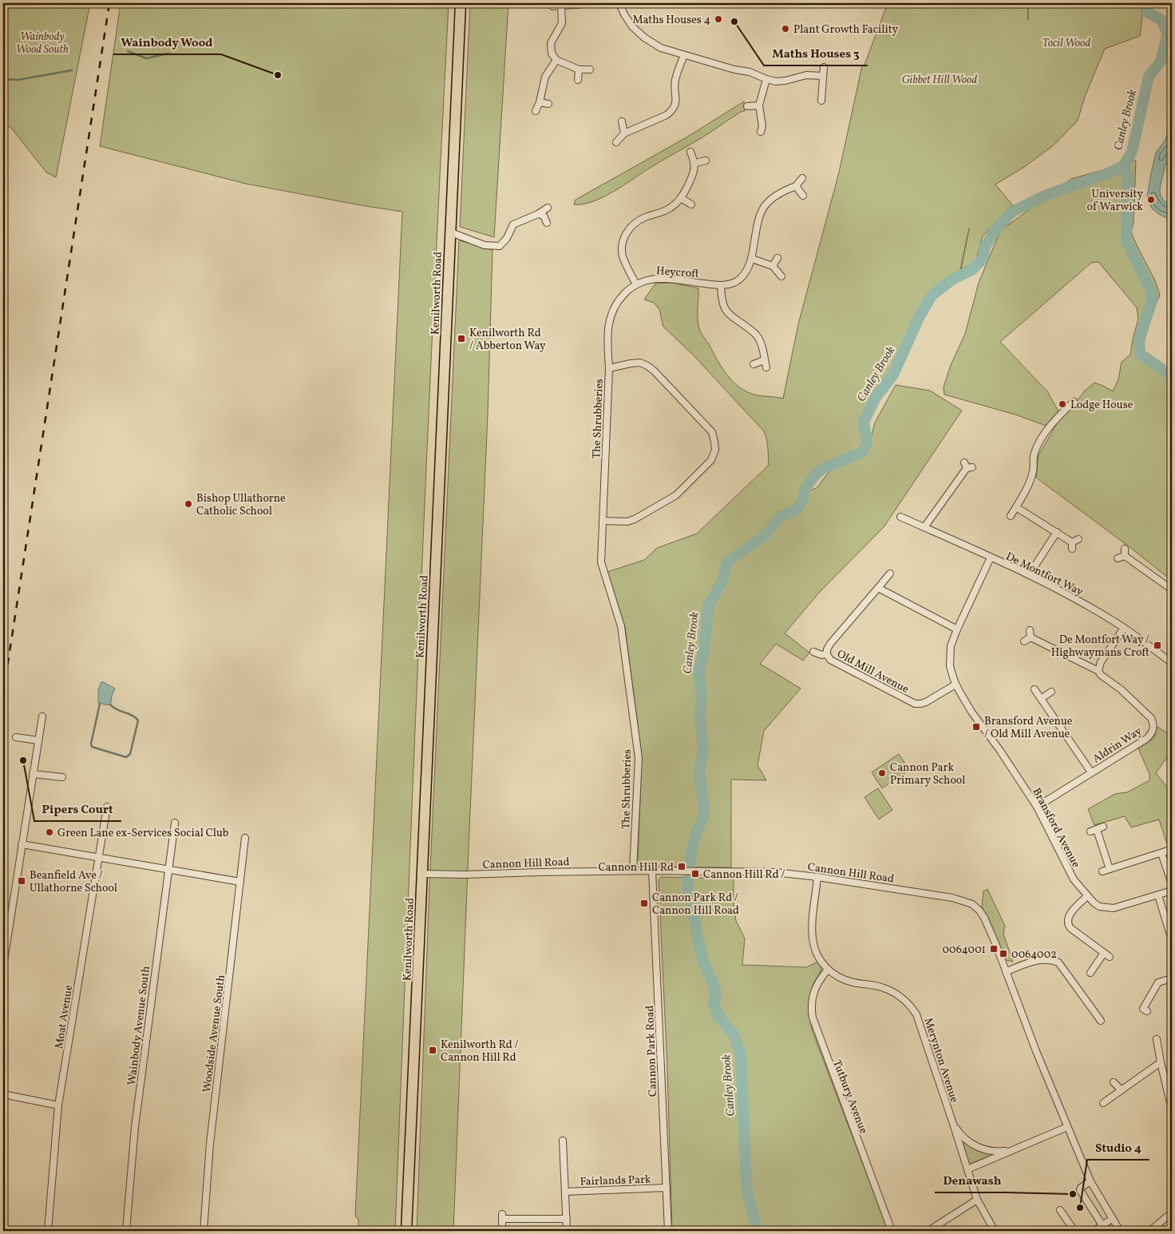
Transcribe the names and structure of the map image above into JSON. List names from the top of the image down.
{
  "streets": {
    "main road": ["Kenilworth Road"],
    "street": [
      "Heycroft",
      "The Shrubberies",
      "De Montfort Way",
      "Old Mill Avenue",
      "Aldrin Way",
      "Bransford Avenue",
      "Cannon Hill Road",
      "Moat Avenue",
      "Wainbody Avenue South",
      "Woodside Avenue South",
      "Cannon Park Road",
      "Merynton Avenue",
      "Tutbury Avenue",
      "Fairlands Park"
    ]
  },
  "crossings": [
    ["Heycroft", "The Shrubberies"],
    ["Kenilworth Road", "Cannon Hill Road"],
    ["The Shrubberies", "Cannon Hill Road"],
    ["De Montfort Way", "Bransford Avenue"],
    ["Old Mill Avenue", "Bransford Avenue"],
    ["Aldrin Way", "Bransford Avenue"],
    ["Cannon Hill Road", "Cannon Park Road"],
    ["Cannon Hill Road", "Merynton Avenue"],
    ["Cannon Park Road", "Fairlands Park"],
    ["Merynton Avenue", "Tutbury Avenue"]
  ],
  "water": ["Canley Brook"],
  "parks": ["Wainbody Wood South", "Tocil Wood", "Gibbet Hill Wood"],
  "places": {
    "other": [
      "Maths Houses 4",
      "Maths Houses 3",
      "Plant Growth Facility",
      "Wainbody Wood",
      "University of Warwick",
      "Lodge House",
      "Bishop Ullathorne Catholic School",
      "Pipers Court",
      "Cannon Park Primary School",
      "Green Lane ex-Services Social Club",
      "Denawash",
      "Studio 4"
    ],
    "transit": [
      "Kenilworth Rd / Abberton Way",
      "De Montfort Way / Highwaymans Croft",
      "Bransford Avenue / Old Mill Avenue",
      "Cannon Hill Rd",
      "Cannon Hill Rd /",
      "Beanfield Ave / Ullathorne School",
      "Cannon Park Rd / Cannon Hill Road",
      "0064001",
      "0064002",
      "Kenilworth Rd / Cannon Hill Rd"
    ]
  }
}
